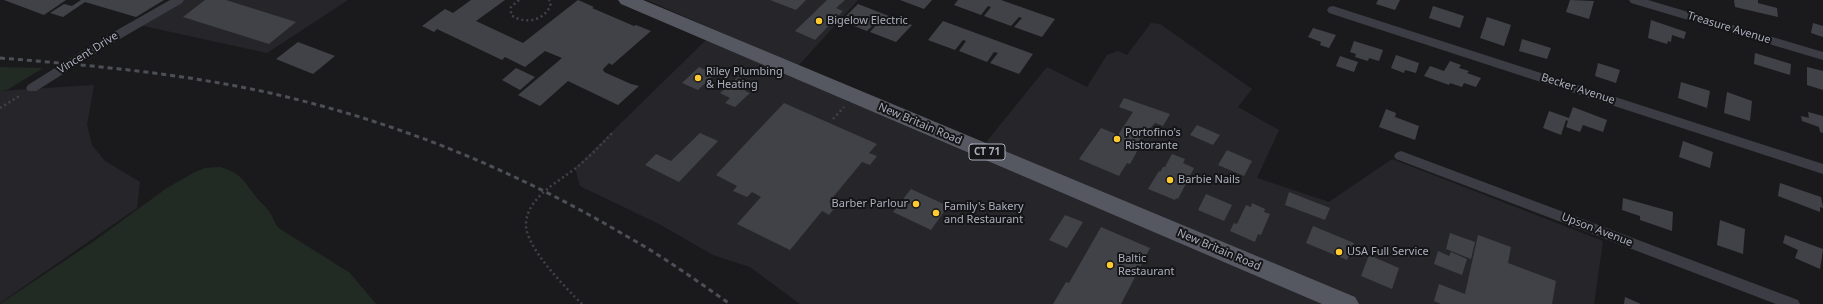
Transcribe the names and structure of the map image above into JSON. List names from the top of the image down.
{
  "streets": {
    "main road": ["New Britain Road", "CT 71"],
    "street": [
      "Treasure Avenue",
      "Vincent Drive",
      "Becker Avenue",
      "Upson Avenue"
    ]
  },
  "places": [
    "Bigelow Electric",
    "Riley Plumbing & Heating",
    "Portofino's Ristorante",
    "Barbie Nails",
    "Barber Parlour",
    "Family's Bakery and Restaurant",
    "USA Full Service",
    "Baltic Restaurant"
  ]
}
